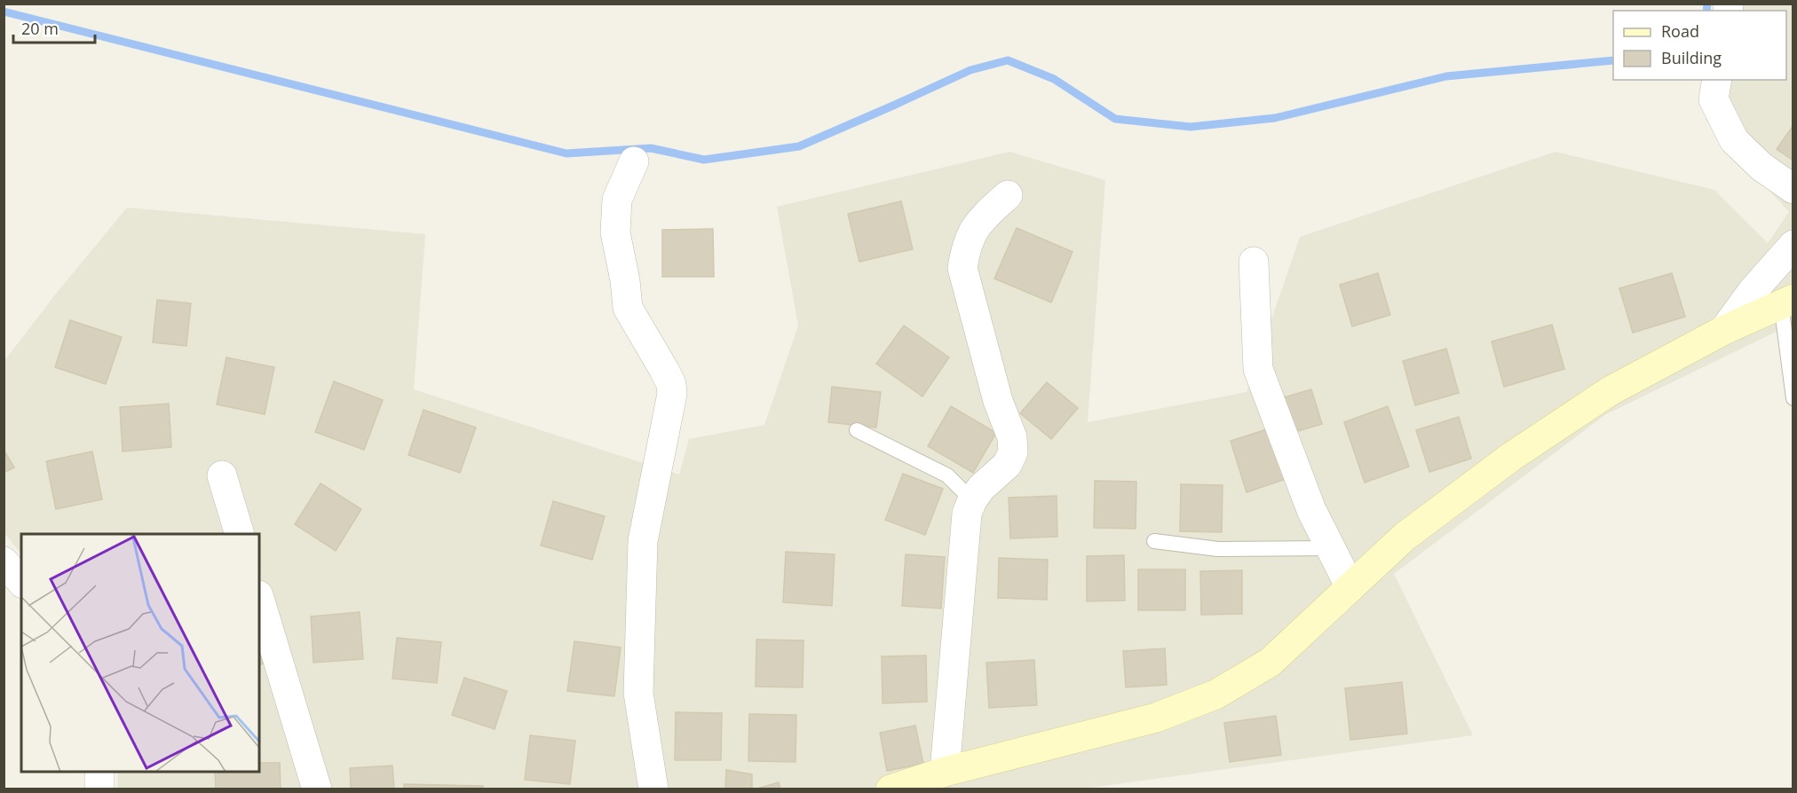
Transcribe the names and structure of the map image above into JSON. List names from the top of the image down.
{
  "legend": ["Road", "Building"],
  "scale_bar": "20 m"
}
